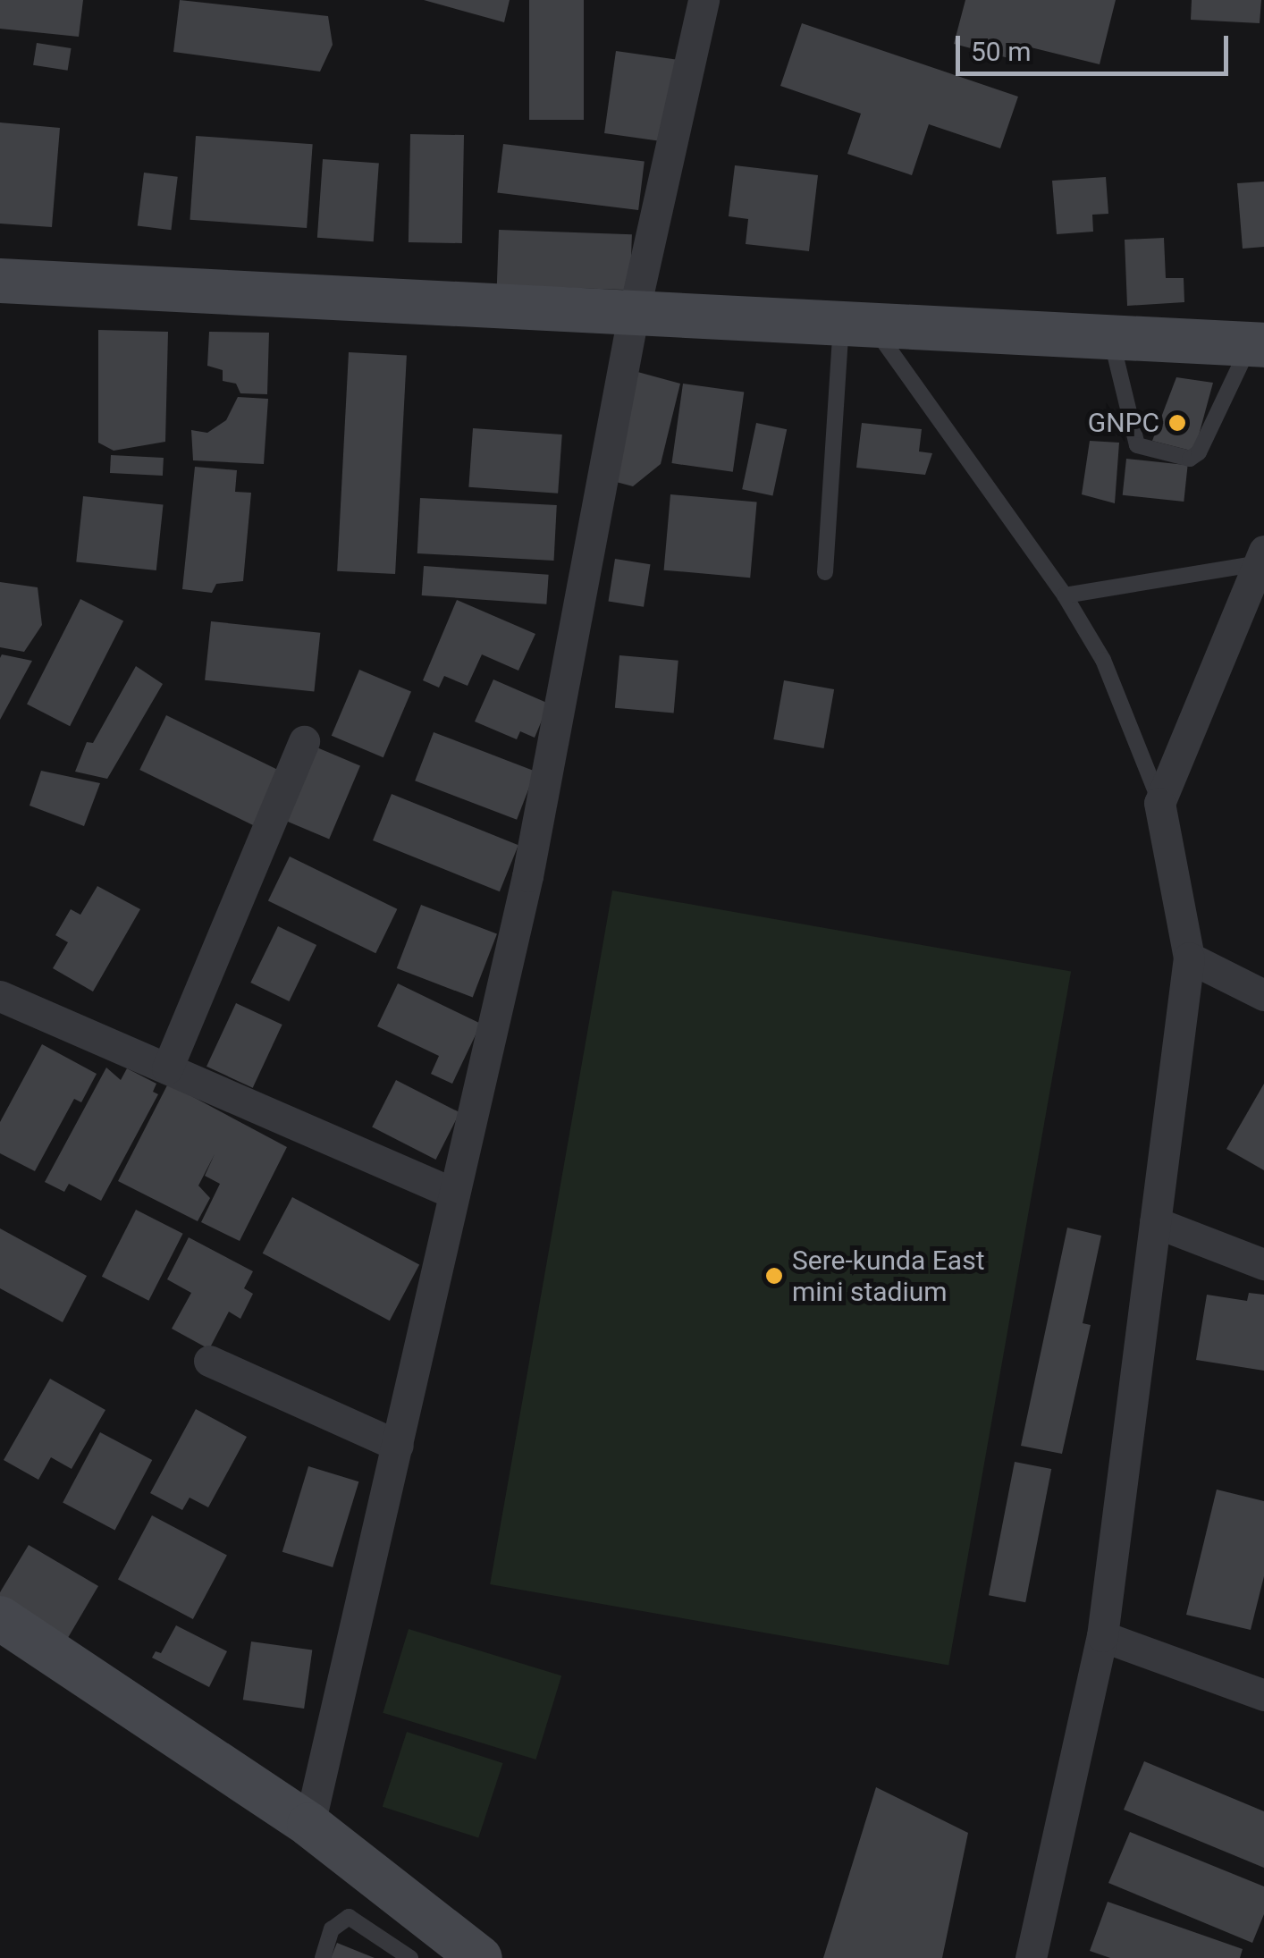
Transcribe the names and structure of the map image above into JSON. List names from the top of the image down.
{
  "places": ["GNPC", "Sere-kunda East mini stadium"],
  "scale_bar": "50 m"
}
